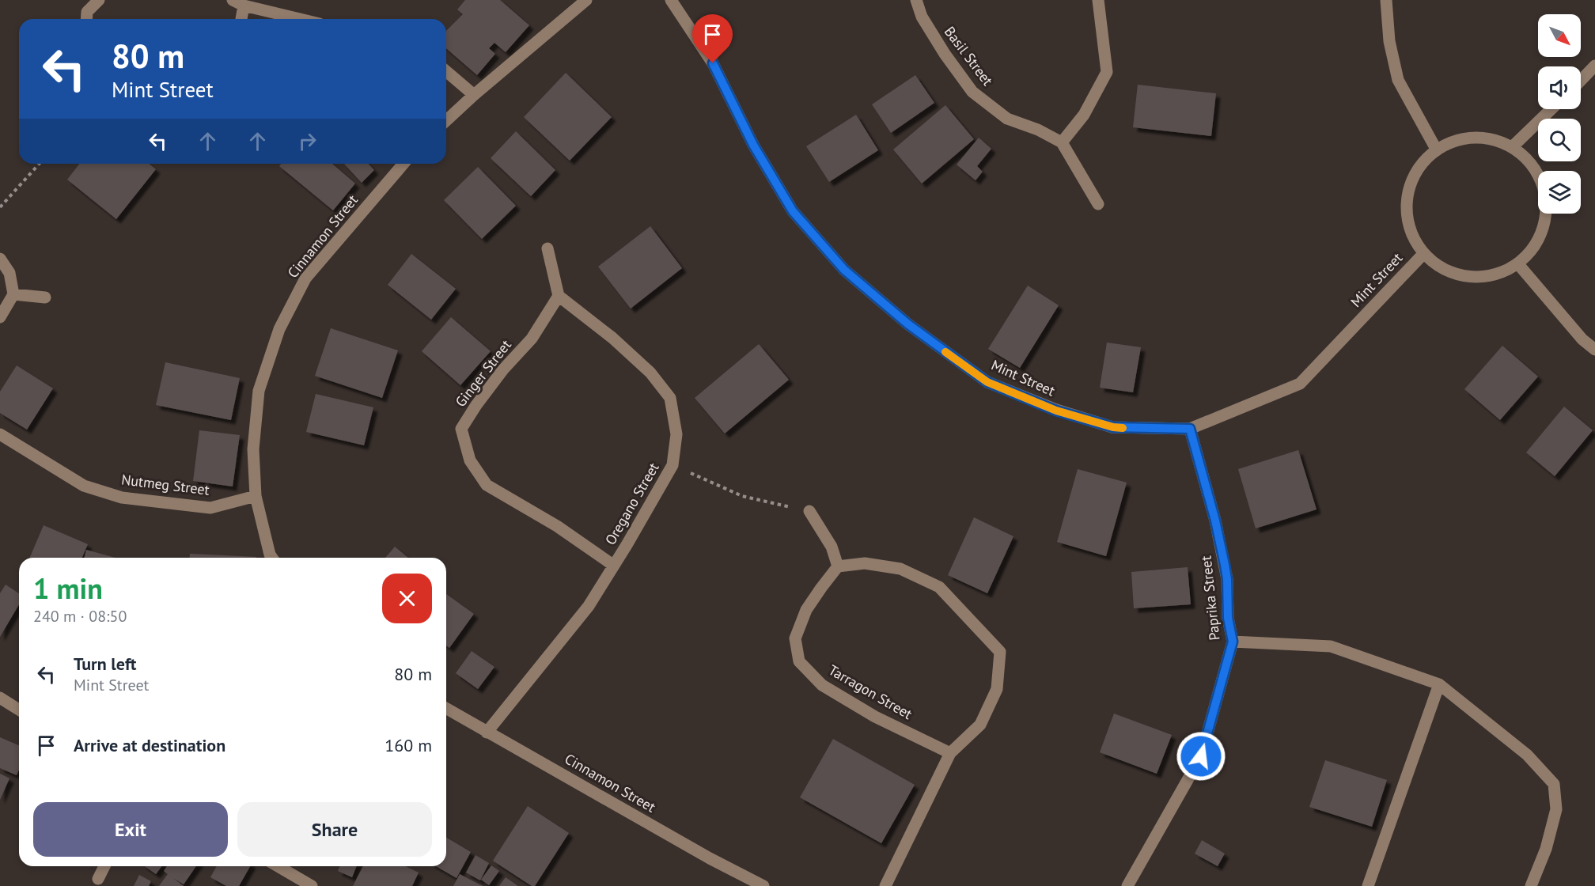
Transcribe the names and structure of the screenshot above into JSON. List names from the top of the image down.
{
  "streets": {
    "street": [
      "Basil Street",
      "Cinnamon Street",
      "Mint Street",
      "Ginger Street",
      "Nutmeg Street",
      "Oregano Street",
      "Paprika Street",
      "Tarragon Street"
    ]
  },
  "crossings": [
    ["Cinnamon Street", "Nutmeg Street"],
    ["Cinnamon Street", "Oregano Street"],
    ["Mint Street", "Paprika Street"],
    ["Ginger Street", "Oregano Street"]
  ],
  "north": "bottom right",
  "page": {
    "turn": ["80 m", "Mint Street"],
    "heading": ["1 min", "240 m · 08:50"],
    "list": [
      {
        "name": "Turn left",
        "note": "Mint Street",
        "value": "80 m"
      },
      {
        "name": "Arrive at destination",
        "value": "160 m"
      }
    ],
    "buttons": ["Exit", "Share"]
  }
}
